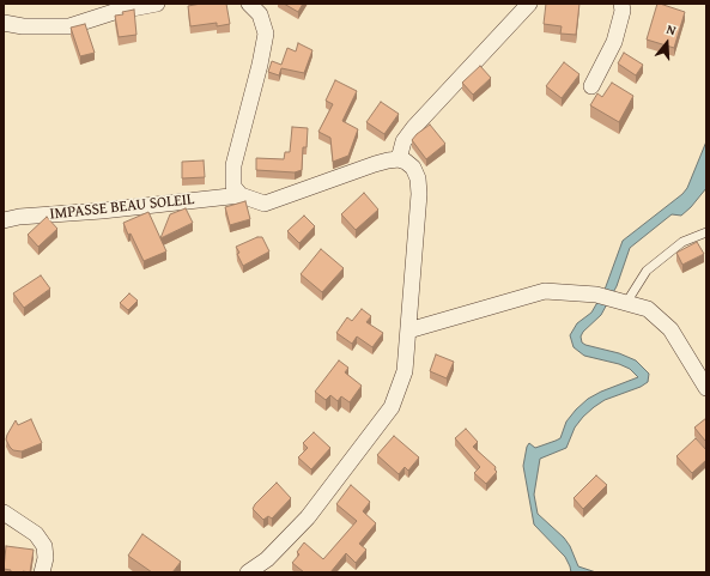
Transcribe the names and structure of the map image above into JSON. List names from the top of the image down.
{
  "streets": {
    "street": ["IMPASSE BEAU SOLEIL"]
  },
  "north": "top"
}
